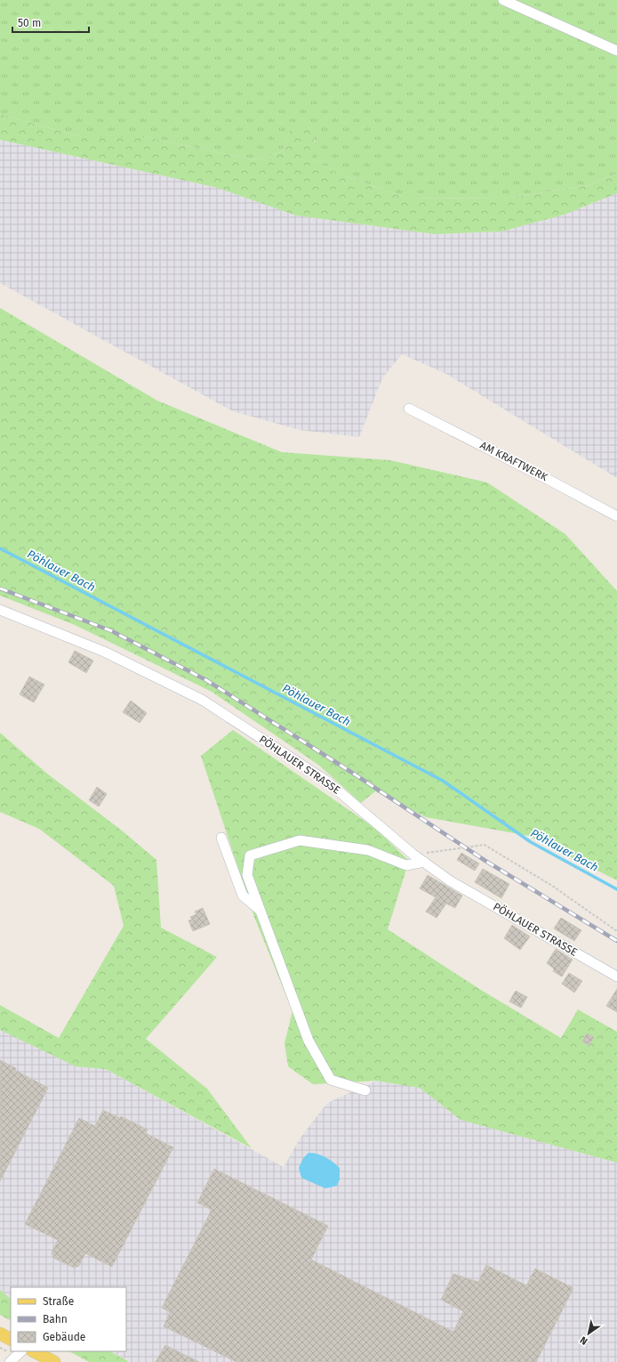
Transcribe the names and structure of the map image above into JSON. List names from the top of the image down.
{
  "streets": {
    "street": ["AM KRAFTWERK", "PÖHLAUER STRASSE"]
  },
  "water": ["Pöhlauer Bach"],
  "legend": ["Straße", "Bahn", "Gebäude"],
  "scale_bar": "50 m",
  "north": "bottom left"
}
